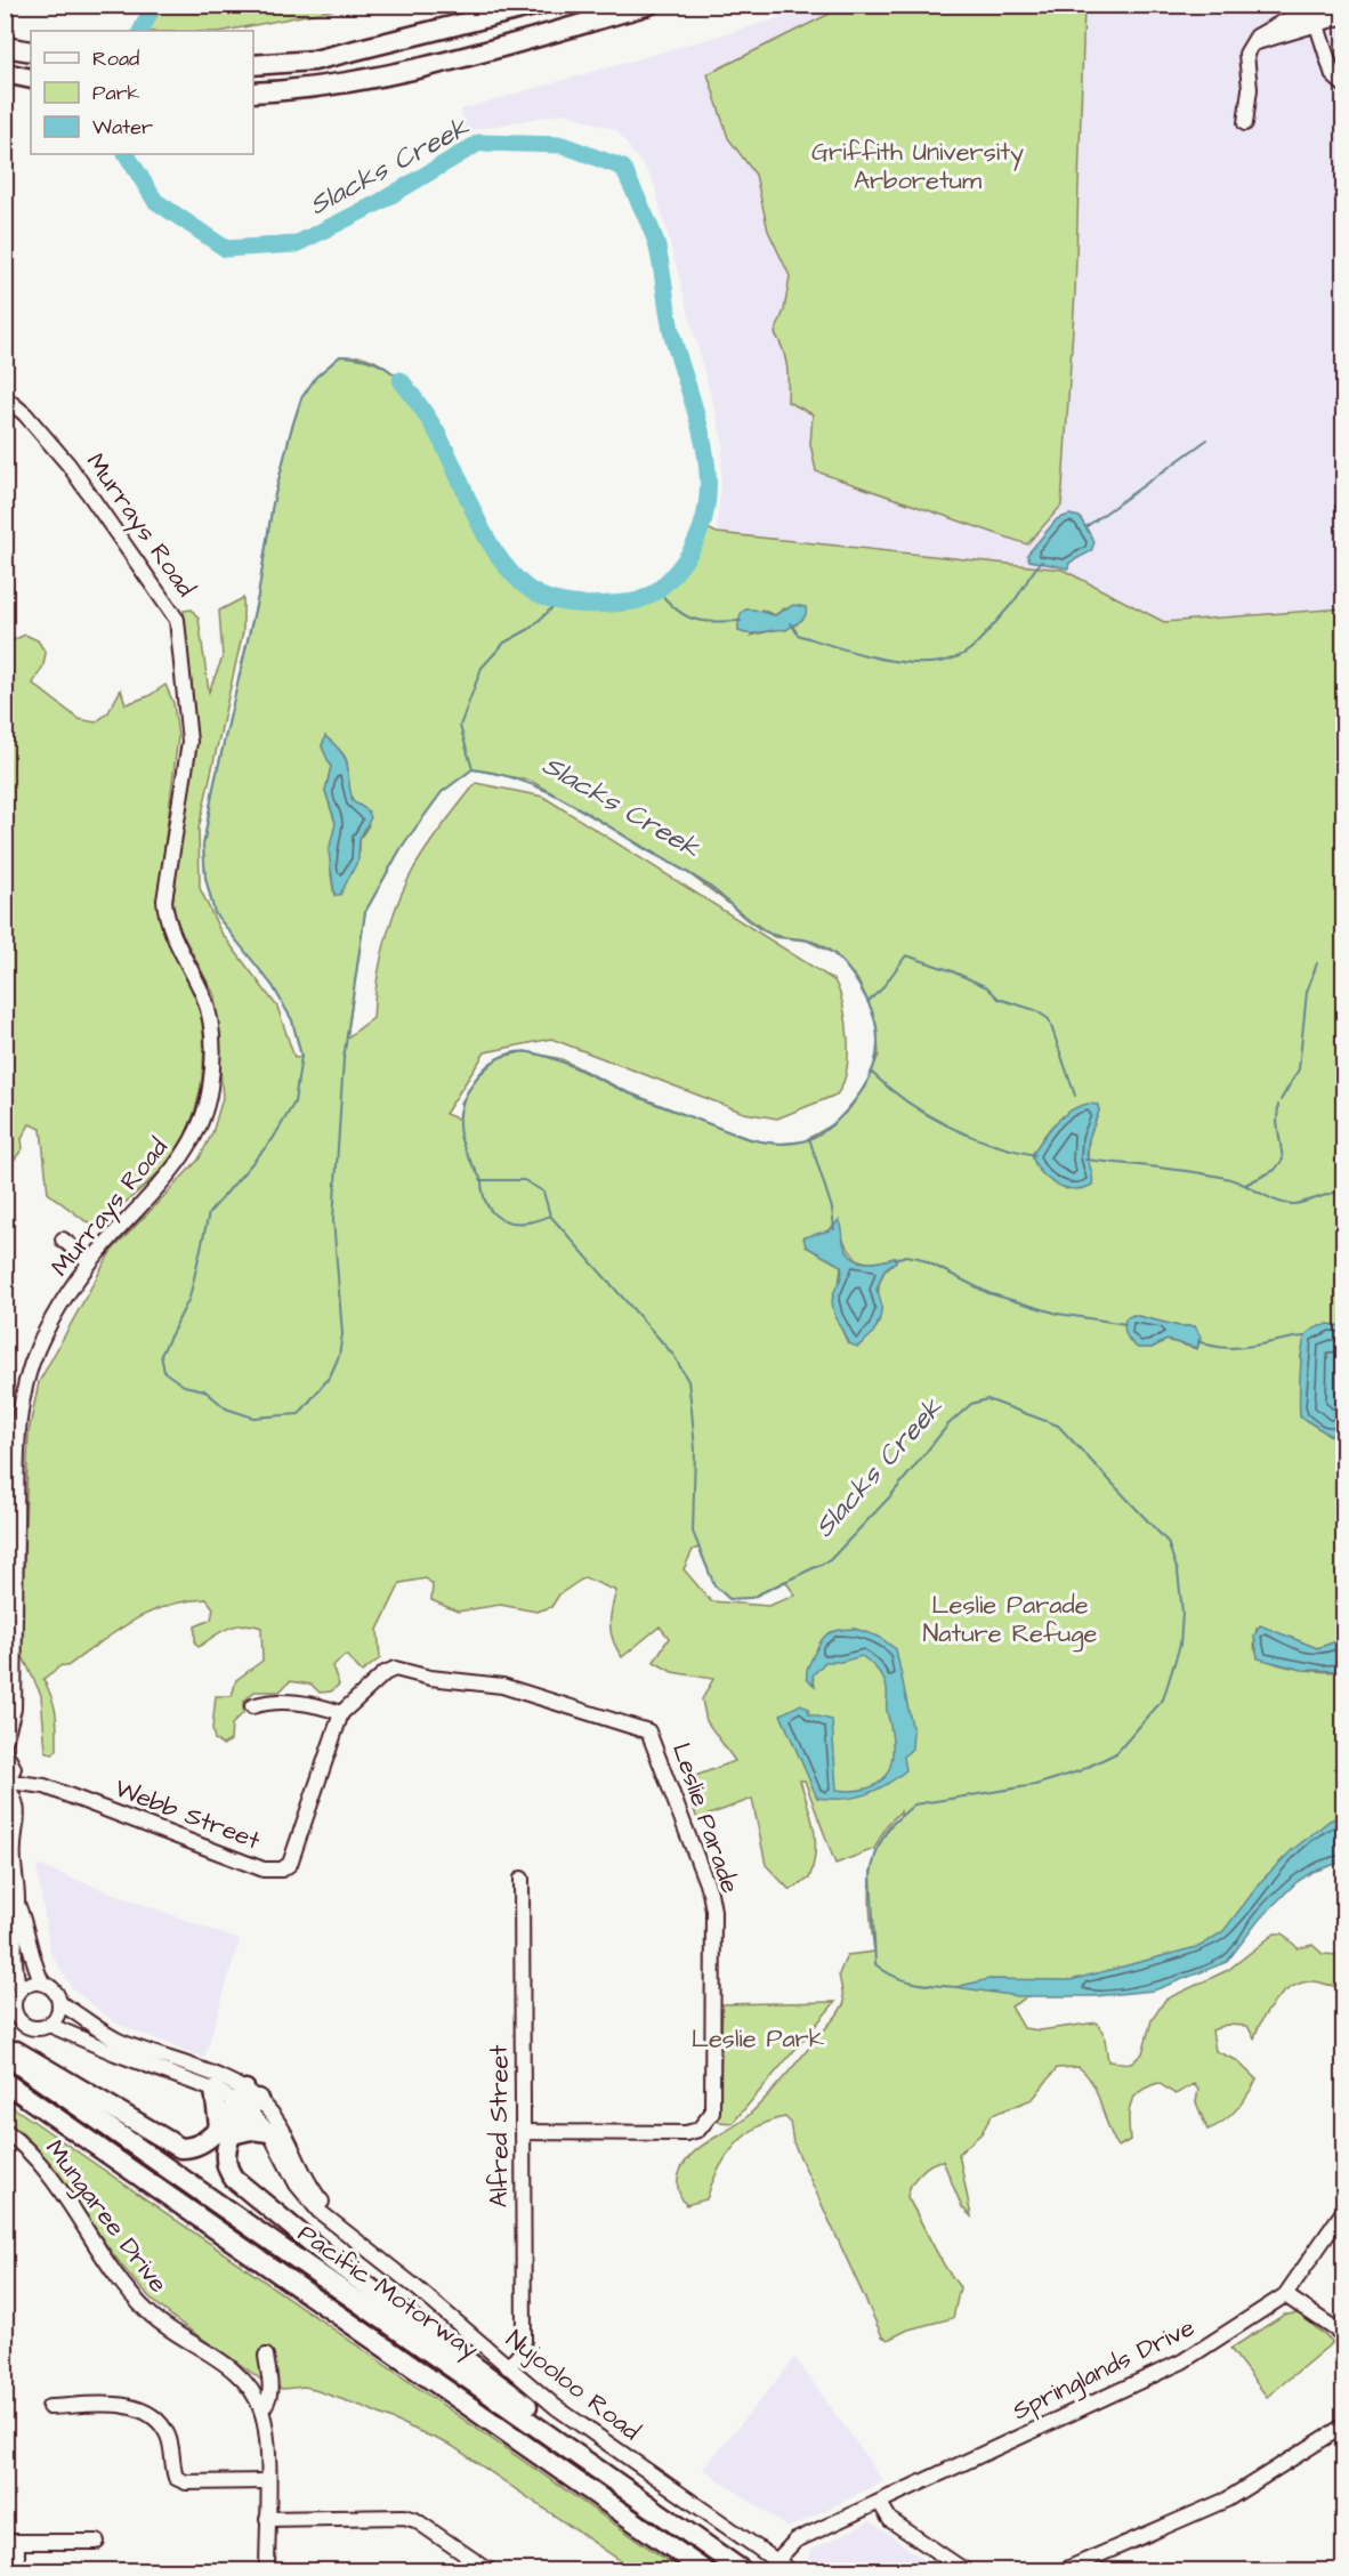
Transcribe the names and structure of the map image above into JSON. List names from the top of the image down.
{
  "streets": {
    "highway": ["Pacific Motorway"],
    "street": [
      "Murrays Road",
      "Webb Street",
      "Leslie Parade",
      "Alfred Street",
      "Mungaree Drive",
      "Springlands Drive",
      "Nujooloo Road"
    ]
  },
  "crossings": [
    ["Webb Street", "Leslie Parade"],
    ["Leslie Parade", "Alfred Street"],
    ["Alfred Street", "Nujooloo Road"],
    ["Springlands Drive", "Nujooloo Road"]
  ],
  "water": ["Slacks Creek"],
  "parks": ["Griffith University Arboretum", "Leslie Parade Nature Refuge", "Leslie Park"],
  "legend": ["Road", "Park", "Water"]
}
